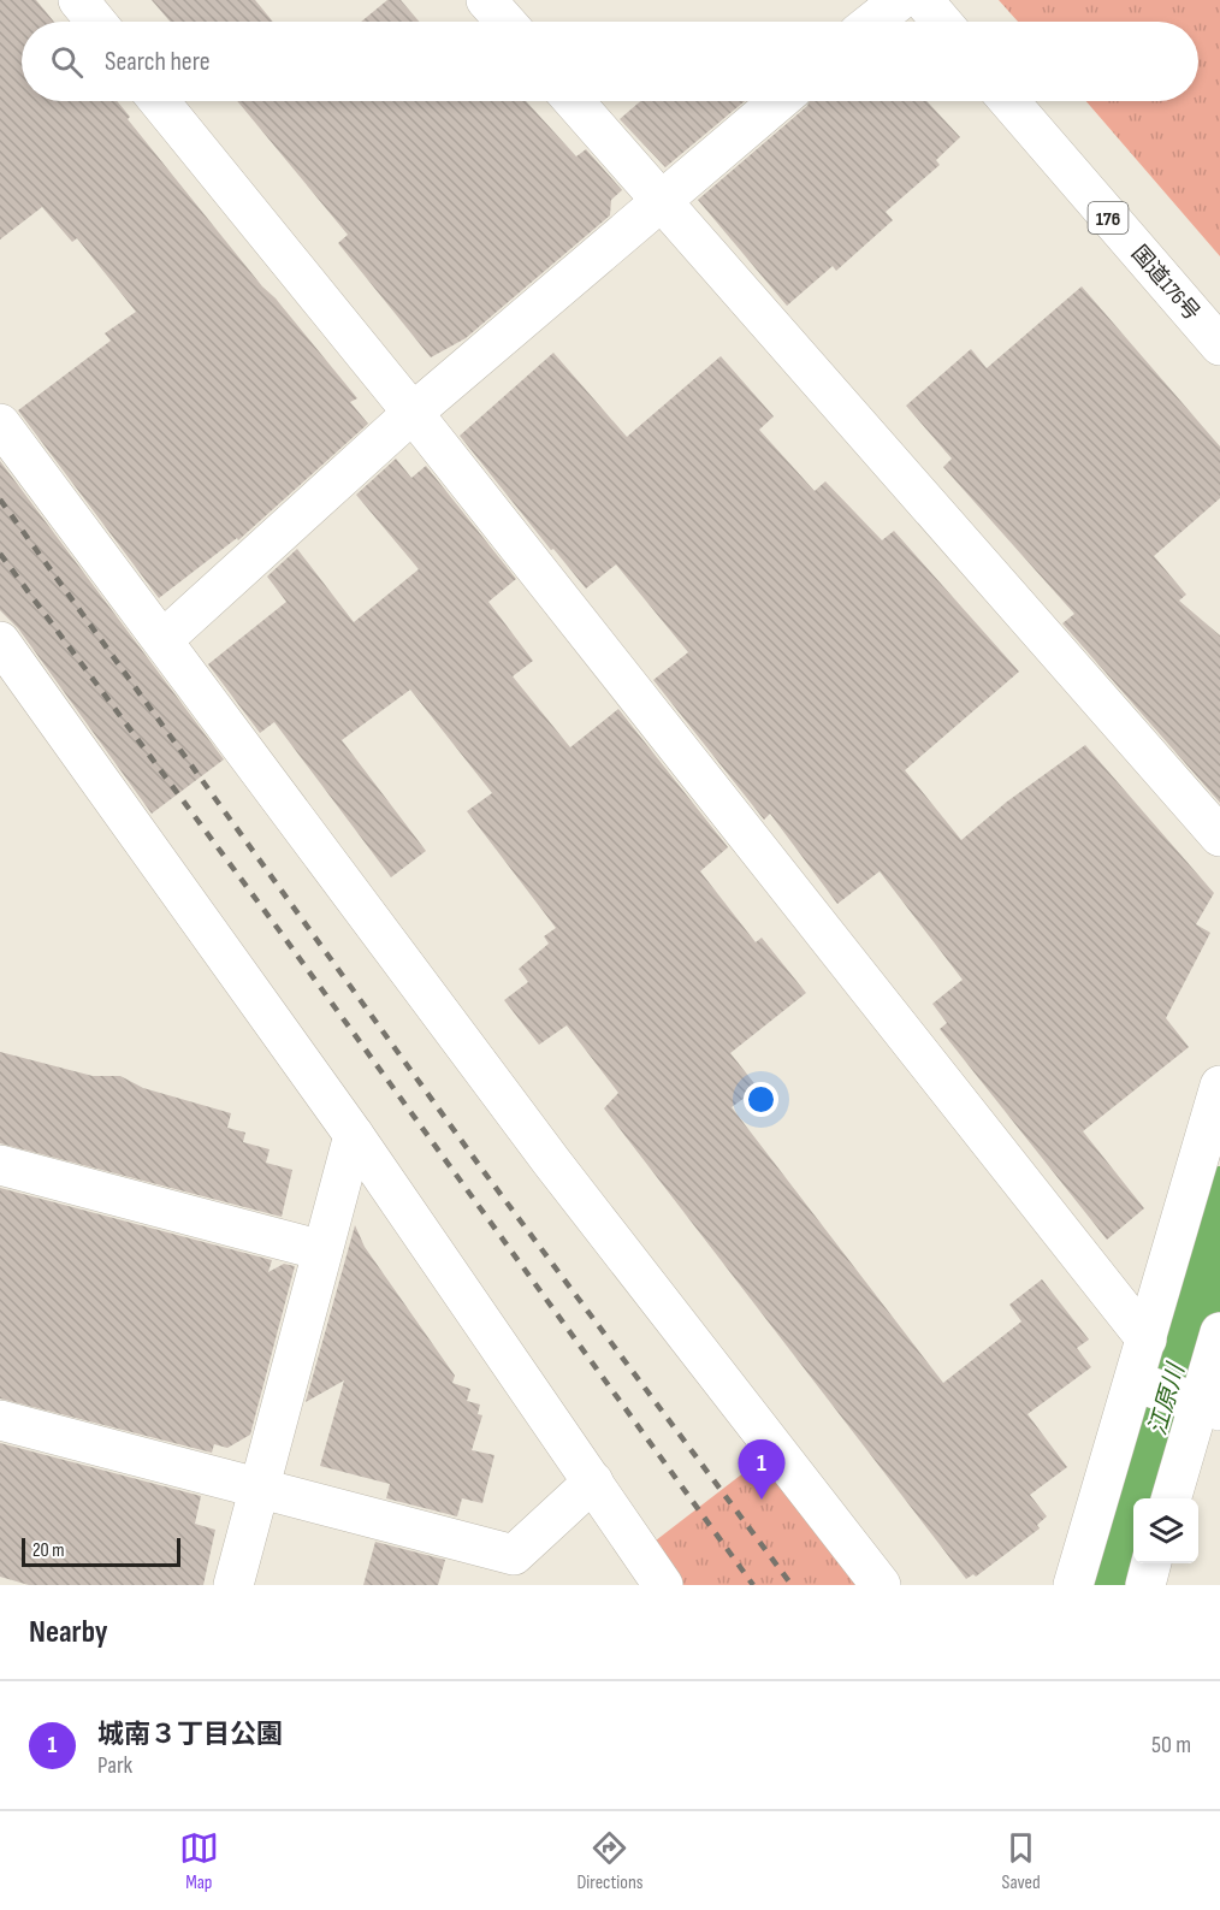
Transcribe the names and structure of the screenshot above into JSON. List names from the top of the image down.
{
  "streets": {
    "main road": ["176", "国道176号"]
  },
  "water": ["江原川"],
  "scale_bar": "20 m",
  "page": {
    "search": "Search here",
    "pins": "1",
    "scale": "20 m",
    "heading": "Nearby",
    "list": [
      {
        "mark": "1",
        "name": "城南３丁目公園",
        "note": "Park",
        "value": "50 m"
      }
    ],
    "nav": ["Map", "Directions", "Saved"]
  }
}
